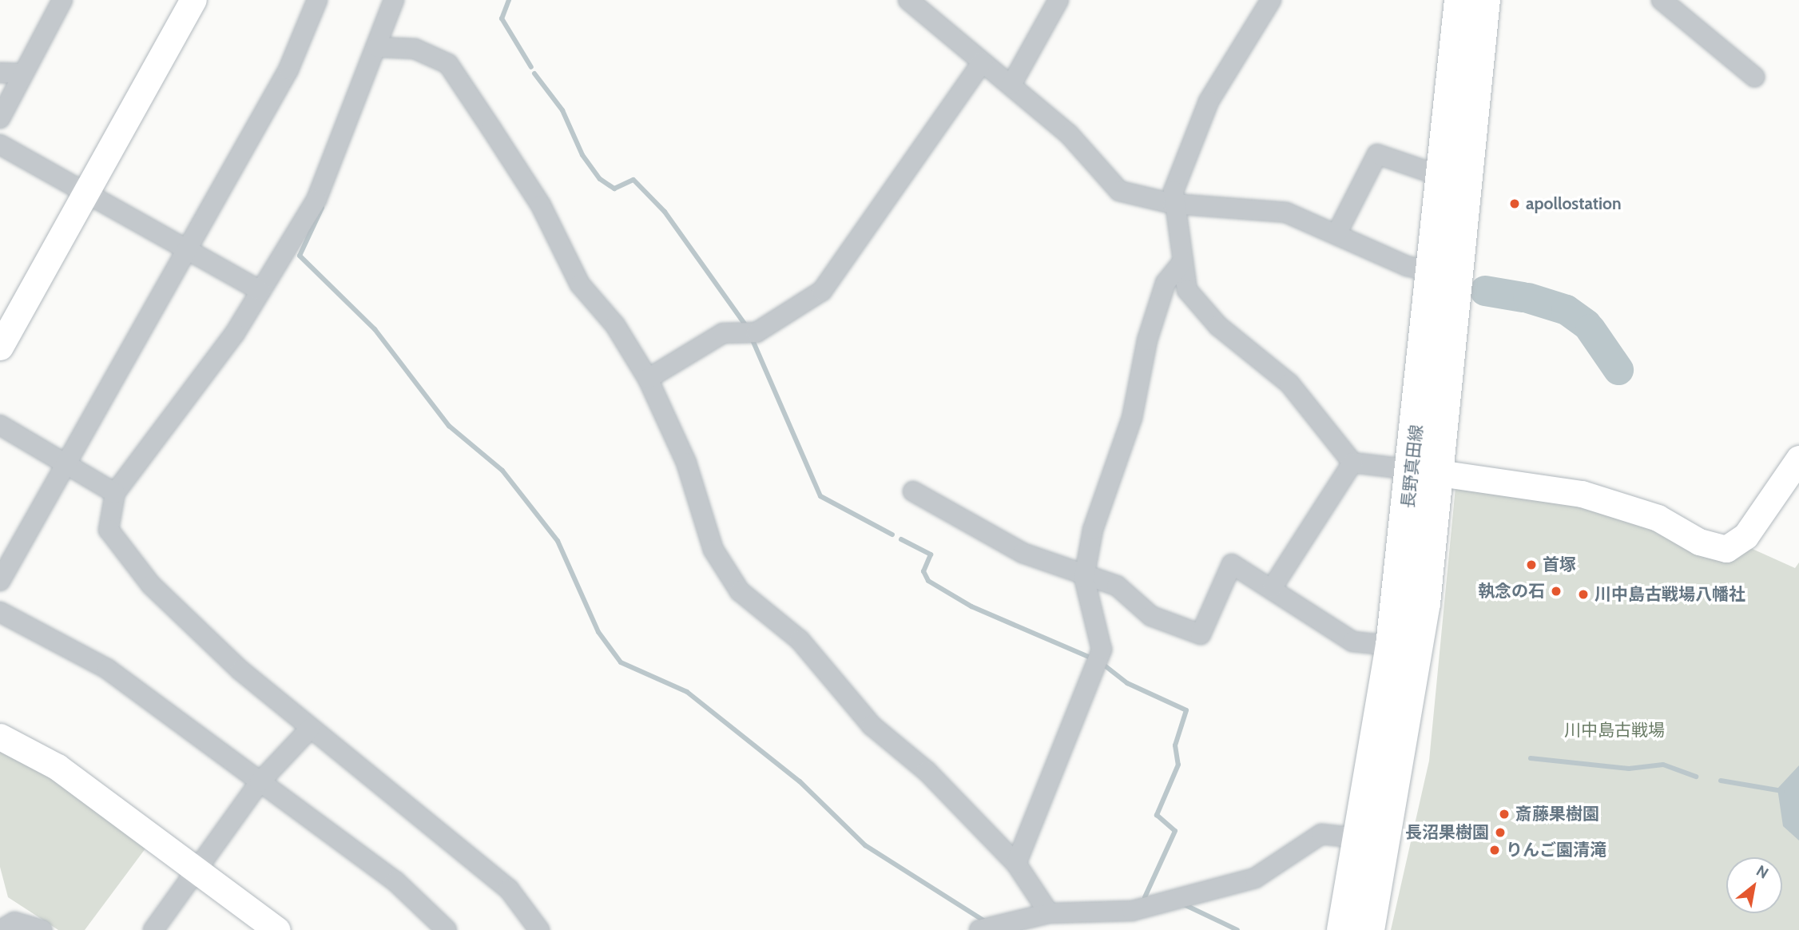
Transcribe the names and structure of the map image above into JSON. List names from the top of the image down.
{
  "streets": {
    "main road": ["長野真田線"]
  },
  "parks": ["川中島古戦場"],
  "places": [
    "apollostation",
    "首塚",
    "執念の石",
    "川中島古戦場八幡社",
    "斎藤果樹園",
    "長沼果樹園",
    "りんご園清滝"
  ],
  "north": "top right"
}
